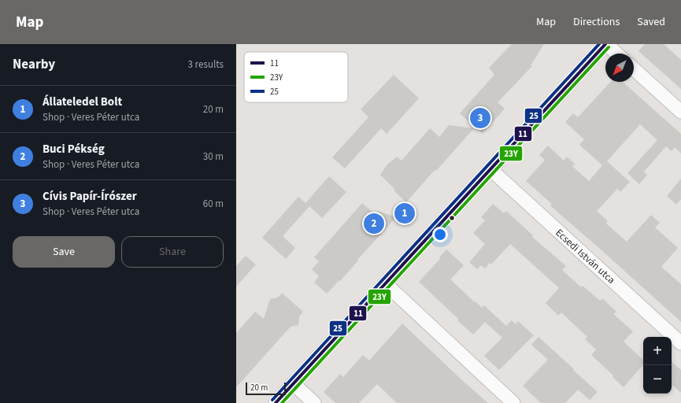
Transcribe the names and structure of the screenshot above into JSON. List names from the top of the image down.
{
  "streets": {
    "street": ["Ecsedi István utca"]
  },
  "lines": ["transit line 11", "transit line 25", "transit line 23Y"],
  "legend": ["11", "23Y", "25"],
  "scale_bar": "20 m",
  "north": "bottom left",
  "page": {
    "header": "Map",
    "nav": ["Map", "Directions", "Saved"],
    "heading": ["Nearby", "3 results"],
    "list": [
      {
        "mark": "1",
        "name": "Állateledel Bolt",
        "note": "Shop · Veres Péter utca",
        "value": "20 m"
      },
      {
        "mark": "2",
        "name": "Buci Pékség",
        "note": "Shop · Veres Péter utca",
        "value": "30 m"
      },
      {
        "mark": "3",
        "name": "Cívis Papír-Írószer",
        "note": "Shop · Veres Péter utca",
        "value": "60 m"
      }
    ],
    "pins": ["3", "1", "2"],
    "buttons": ["Save", "Share"],
    "map_buttons": ["+", "−"],
    "scale": "20 m"
  }
}
